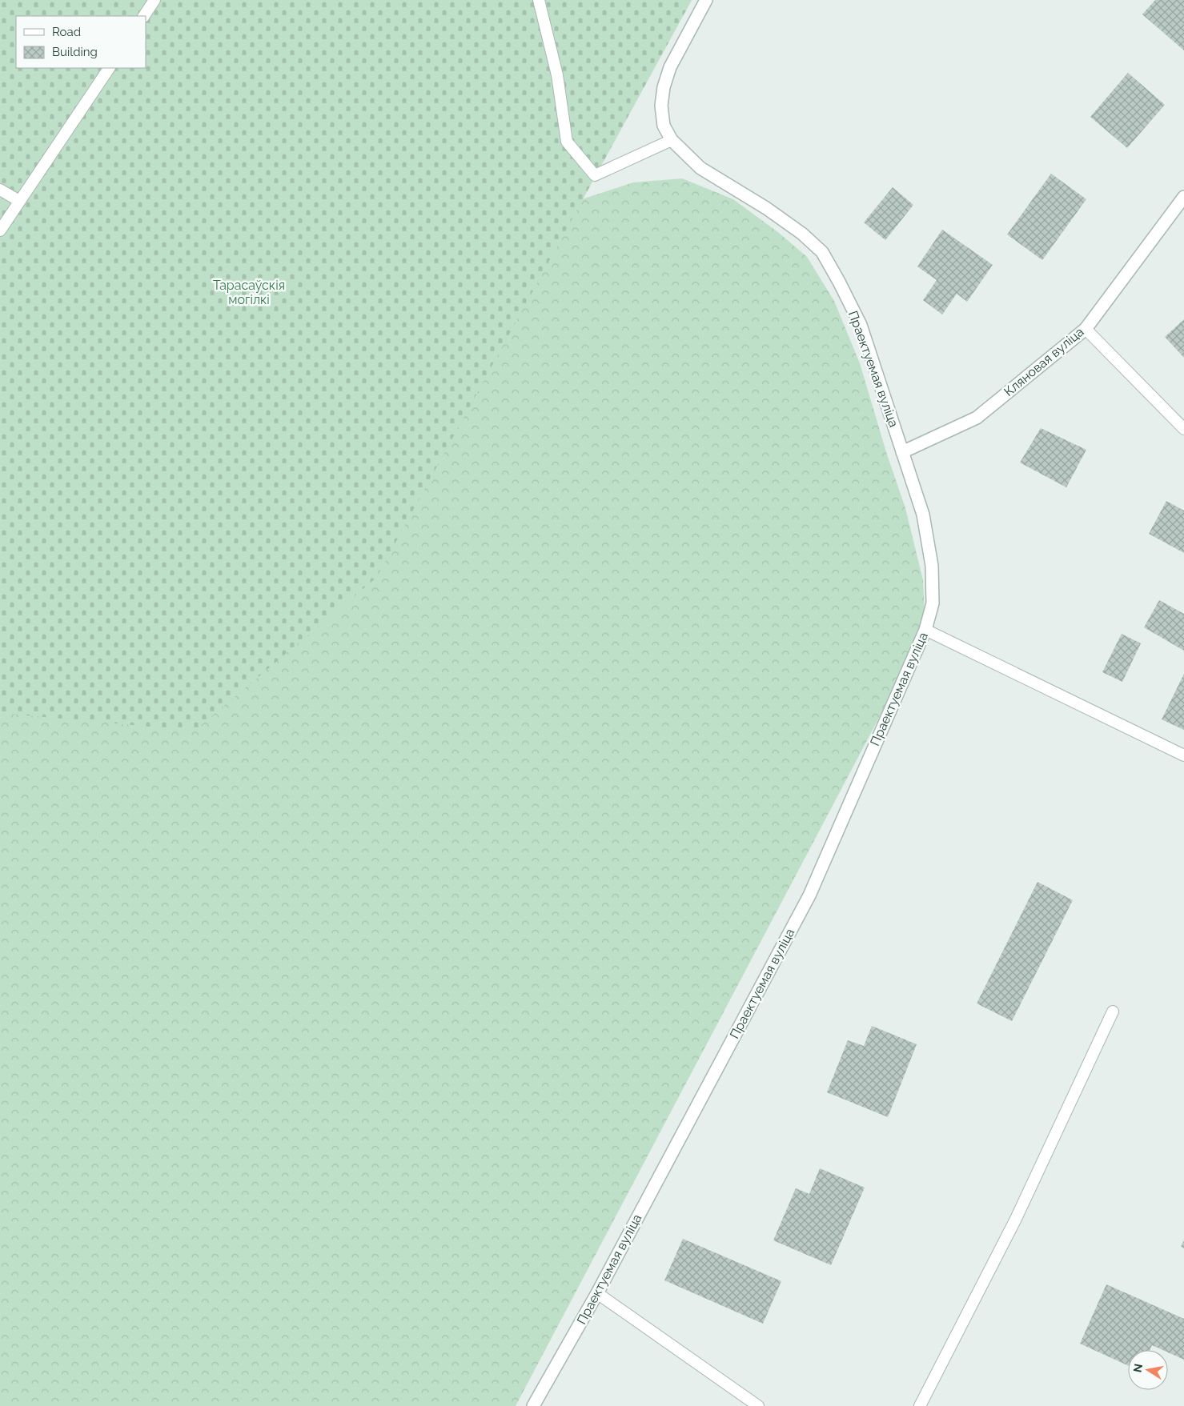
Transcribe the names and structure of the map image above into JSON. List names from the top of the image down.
{
  "streets": {
    "street": ["Кляновая вуліца", "Праектуемая вуліца"]
  },
  "crossings": [
    ["Кляновая вуліца", "Праектуемая вуліца"]
  ],
  "parks": ["Тарасаўскія могілкі"],
  "legend": ["Road", "Building"],
  "north": "left"
}
